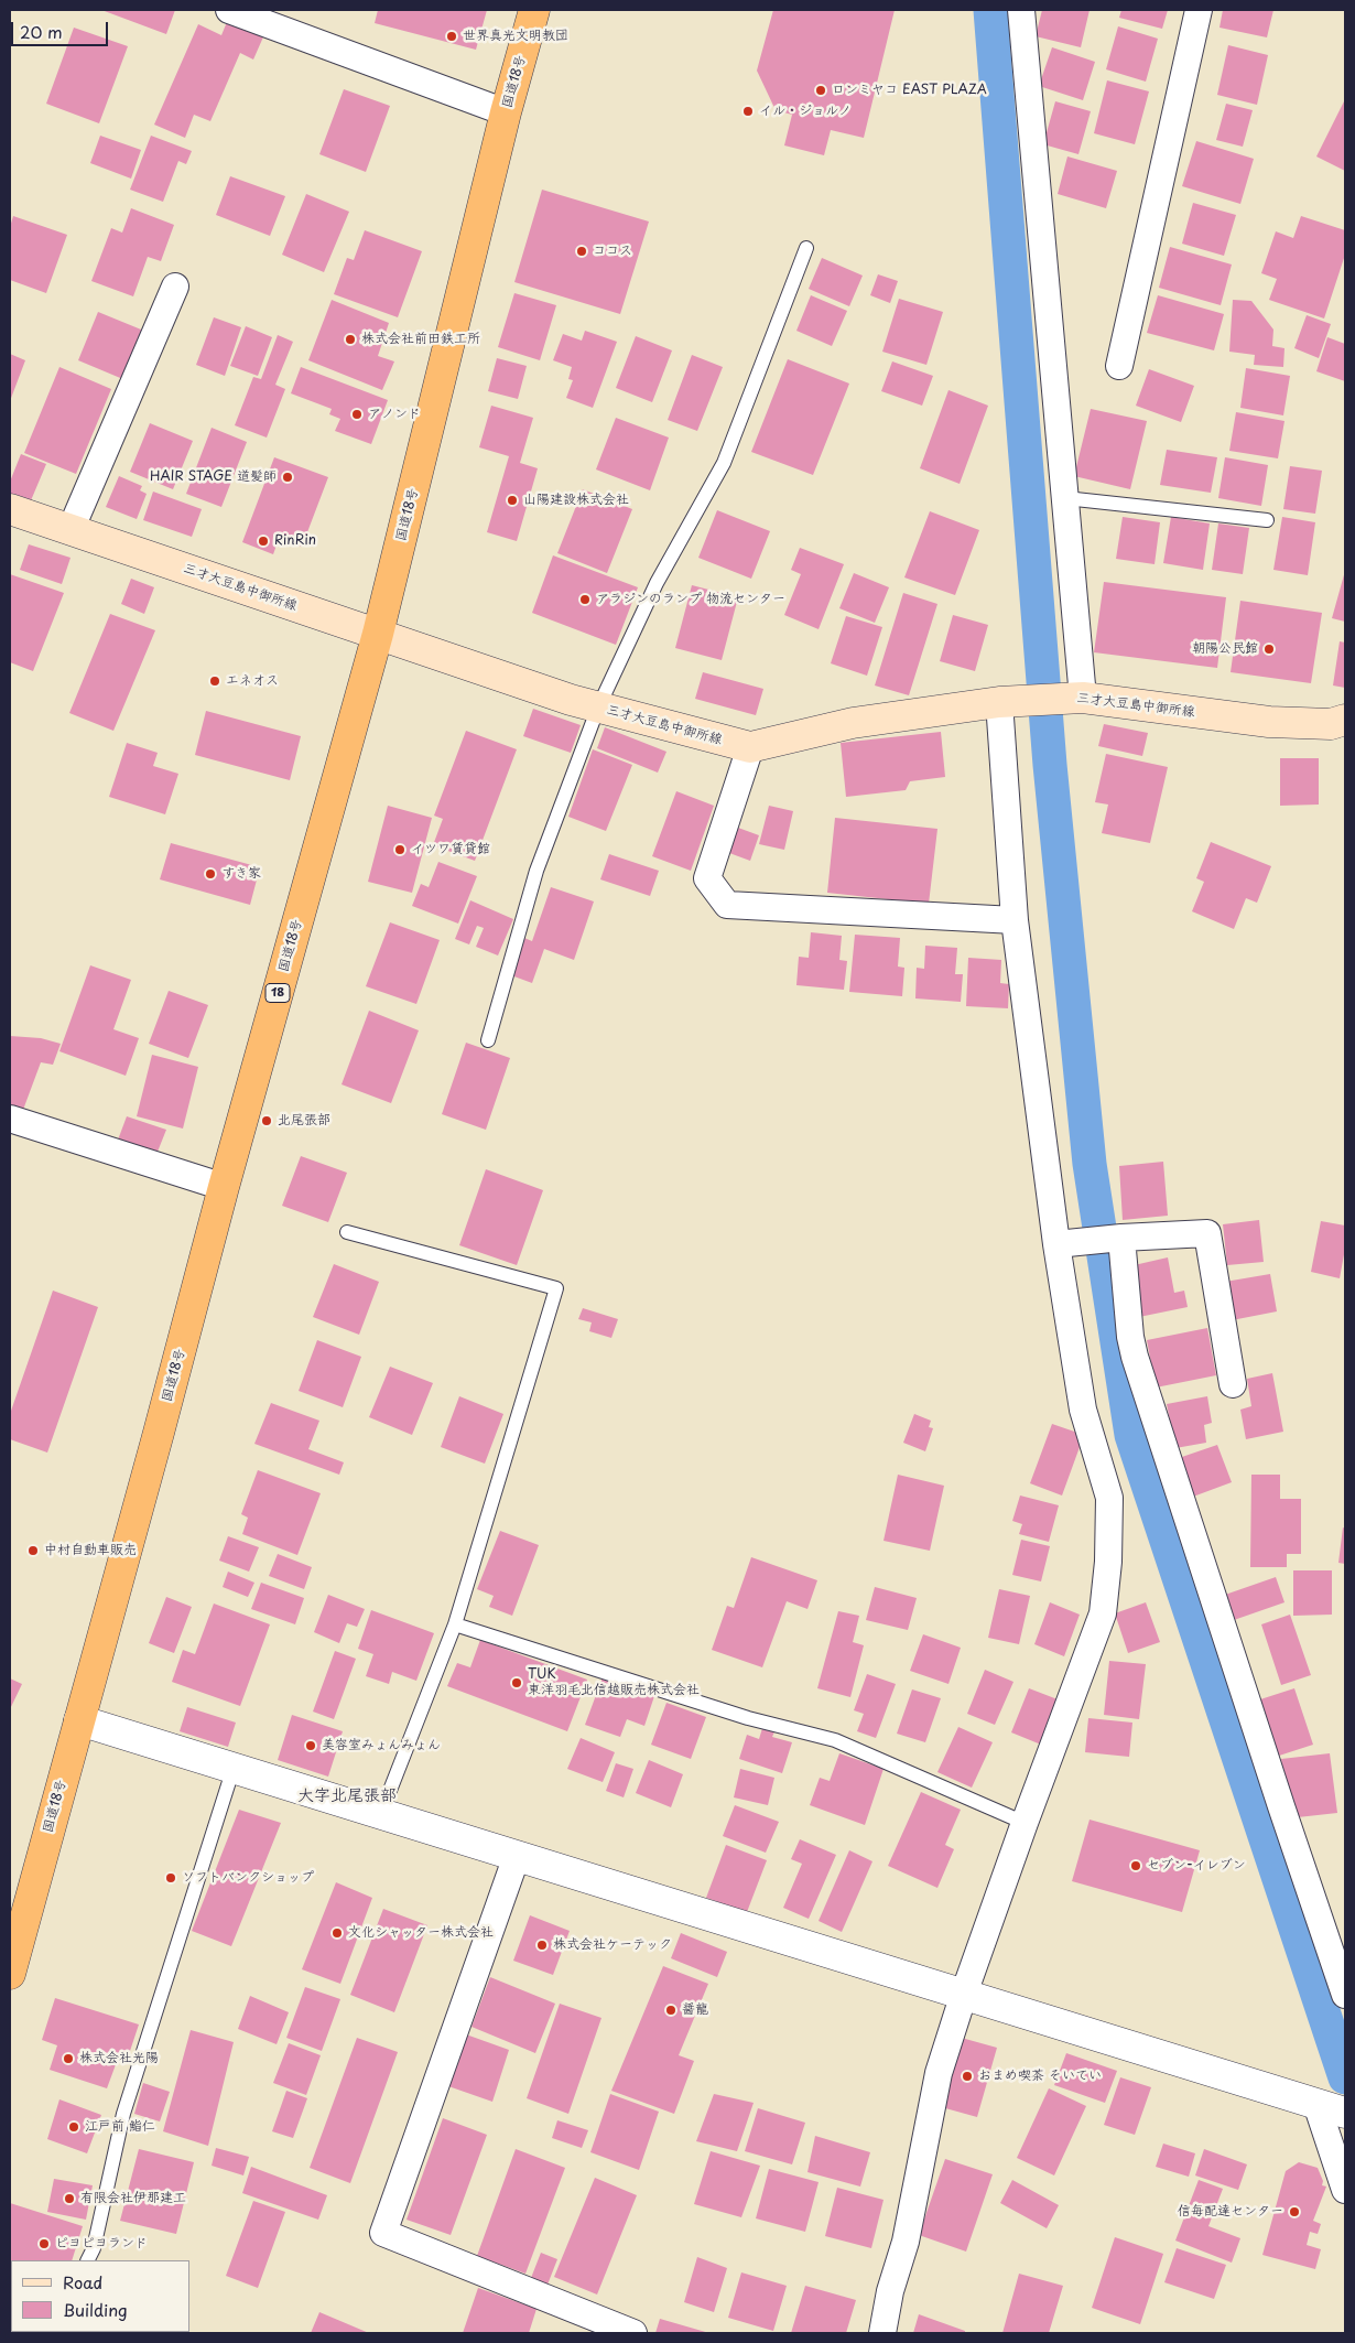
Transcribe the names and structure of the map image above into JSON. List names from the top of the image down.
{
  "streets": {
    "highway": ["国道18号", "18"],
    "main road": ["三才大豆島中御所線"]
  },
  "crossings": [
    ["国道18号", "三才大豆島中御所線"]
  ],
  "districts": ["大字北尾張部"],
  "places": [
    "世界真光文明教団",
    "ロンミヤコ EAST PLAZA",
    "イル・ジョルノ",
    "ココス",
    "株式会社前田鉄工所",
    "アノンド",
    "HAIR STAGE 道髪師",
    "山陽建設株式会社",
    "RinRin",
    "アラジンのランプ 物流センター",
    "朝陽公民館",
    "エネオス",
    "イツワ賃貸館",
    "すき家",
    "北尾張部",
    "中村自動車販売",
    "TUK 東洋羽毛北信越販売株式会社",
    "美容室みょんみょん",
    "セブン-イレブン",
    "ソフトバンクショップ",
    "文化シャッター株式会社",
    "株式会社ケーテック",
    "醤龍",
    "株式会社光陽",
    "おまめ喫茶 そいてい",
    "江戸前 鮨仁",
    "有限会社伊那建工",
    "信毎配達センター",
    "ピヨピヨランド"
  ],
  "legend": ["Road", "Building"],
  "scale_bar": "20 m"
}
